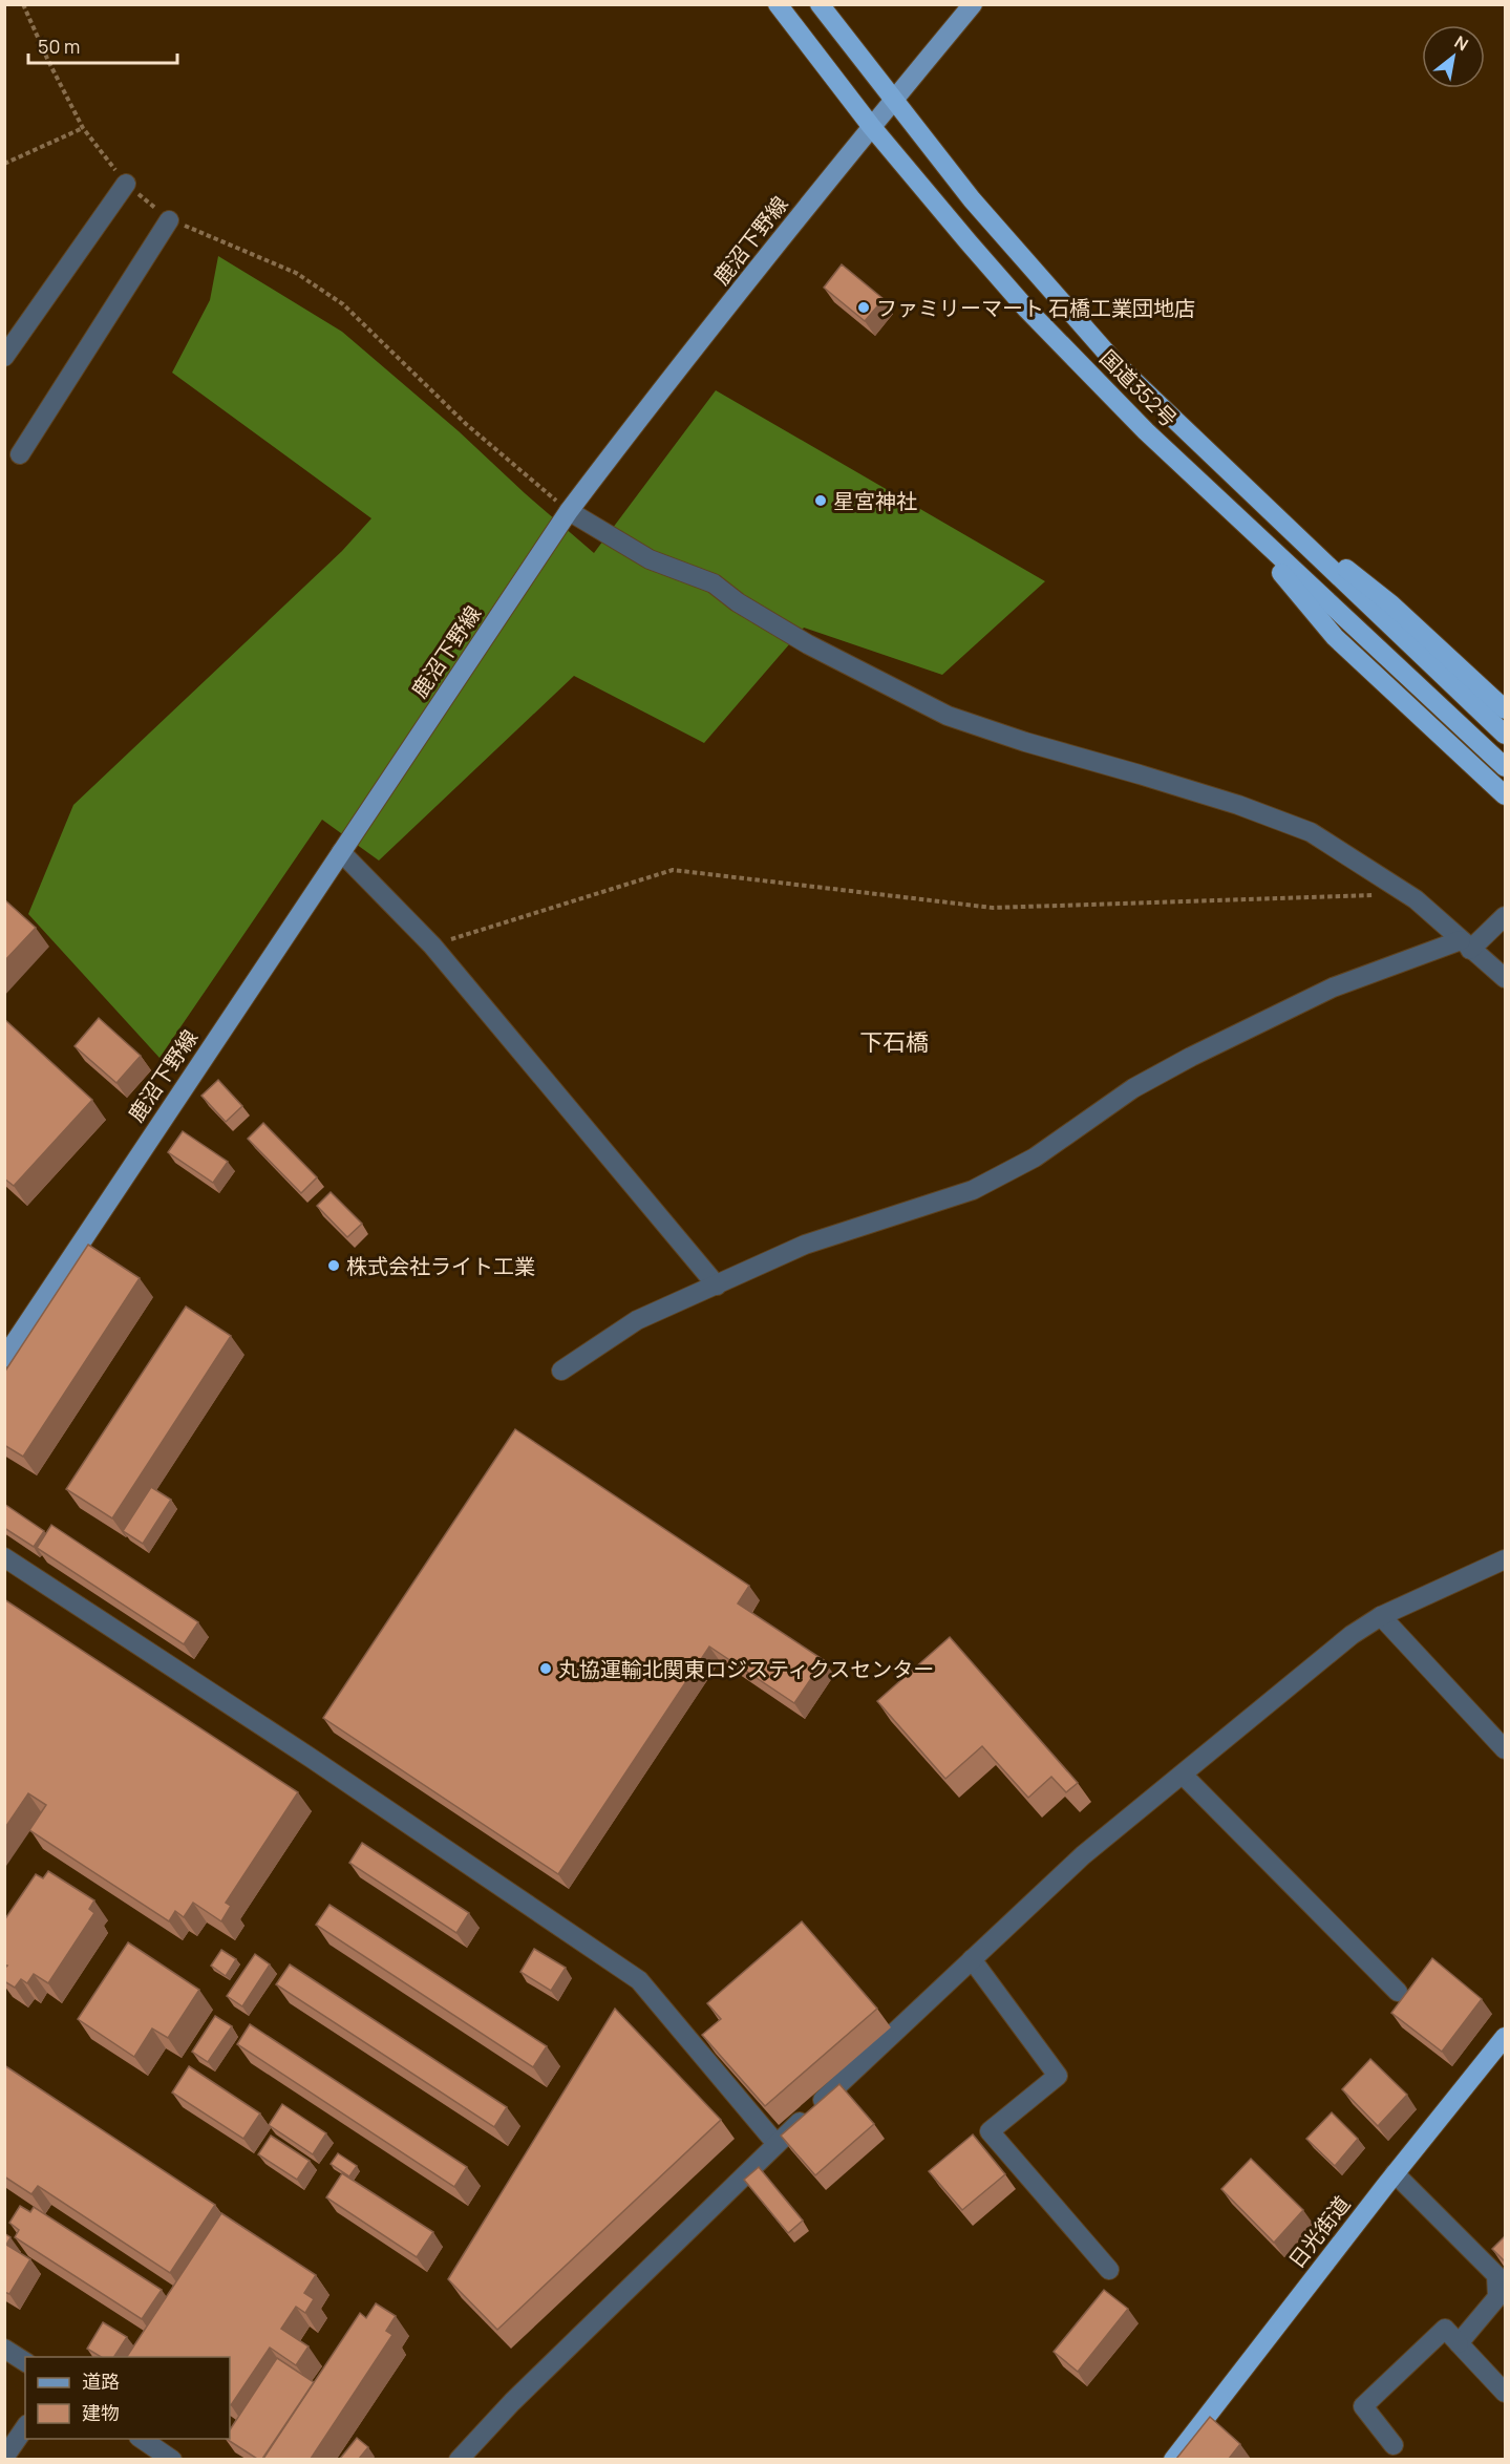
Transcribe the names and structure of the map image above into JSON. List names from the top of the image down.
{
  "streets": {
    "highway": ["国道352号", "日光街道"],
    "main road": ["鹿沼下野線"]
  },
  "crossings": [
    ["鹿沼下野線", "国道352号"]
  ],
  "districts": ["下石橋"],
  "places": [
    "ファミリーマート 石橋工業団地店",
    "星宮神社",
    "株式会社ライト工業",
    "丸協運輸北関東ロジスティクスセンター"
  ],
  "legend": ["道路", "建物"],
  "scale_bar": "50 m",
  "north": "top right"
}
